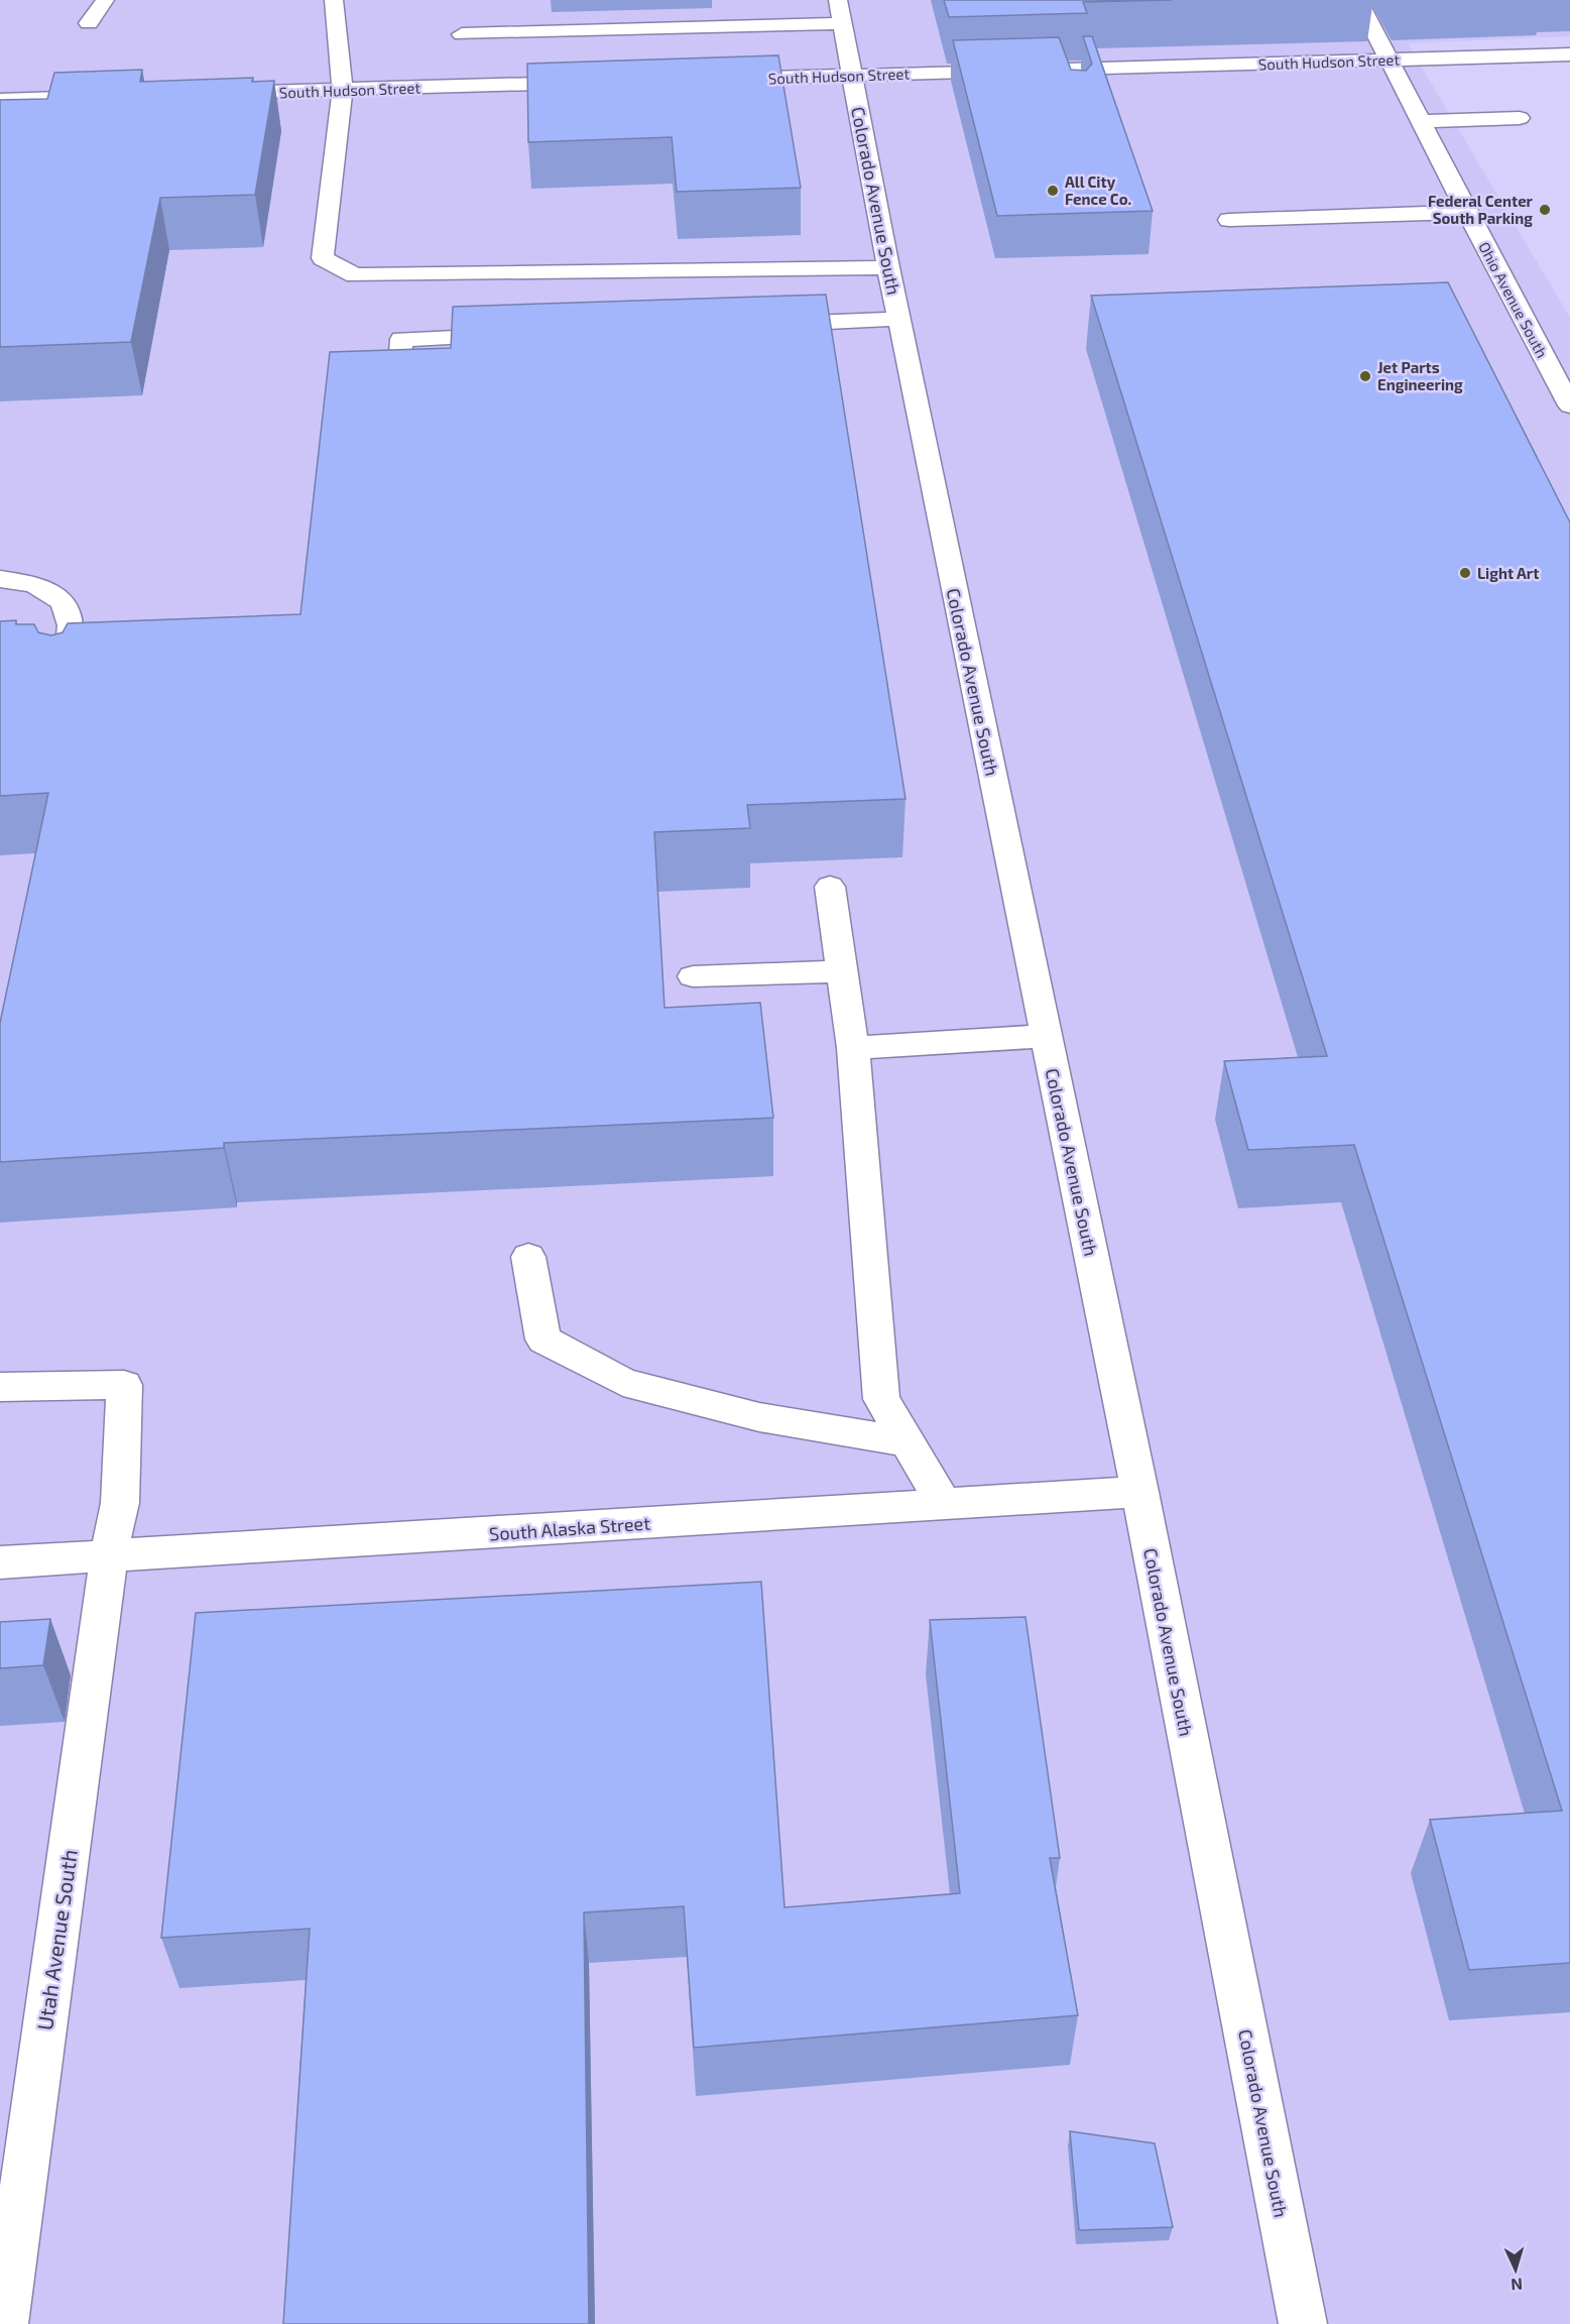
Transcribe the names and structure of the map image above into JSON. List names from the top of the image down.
{
  "streets": {
    "street": [
      "South Hudson Street",
      "Colorado Avenue South",
      "Ohio Avenue South",
      "South Alaska Street",
      "Utah Avenue South"
    ]
  },
  "crossings": [
    ["South Hudson Street", "Colorado Avenue South"],
    ["South Hudson Street", "Ohio Avenue South"],
    ["Colorado Avenue South", "South Alaska Street"],
    ["South Alaska Street", "Utah Avenue South"]
  ],
  "places": [
    "All City Fence Co.",
    "Federal Center South Parking",
    "Jet Parts Engineering",
    "Light Art"
  ],
  "north": "bottom"
}
